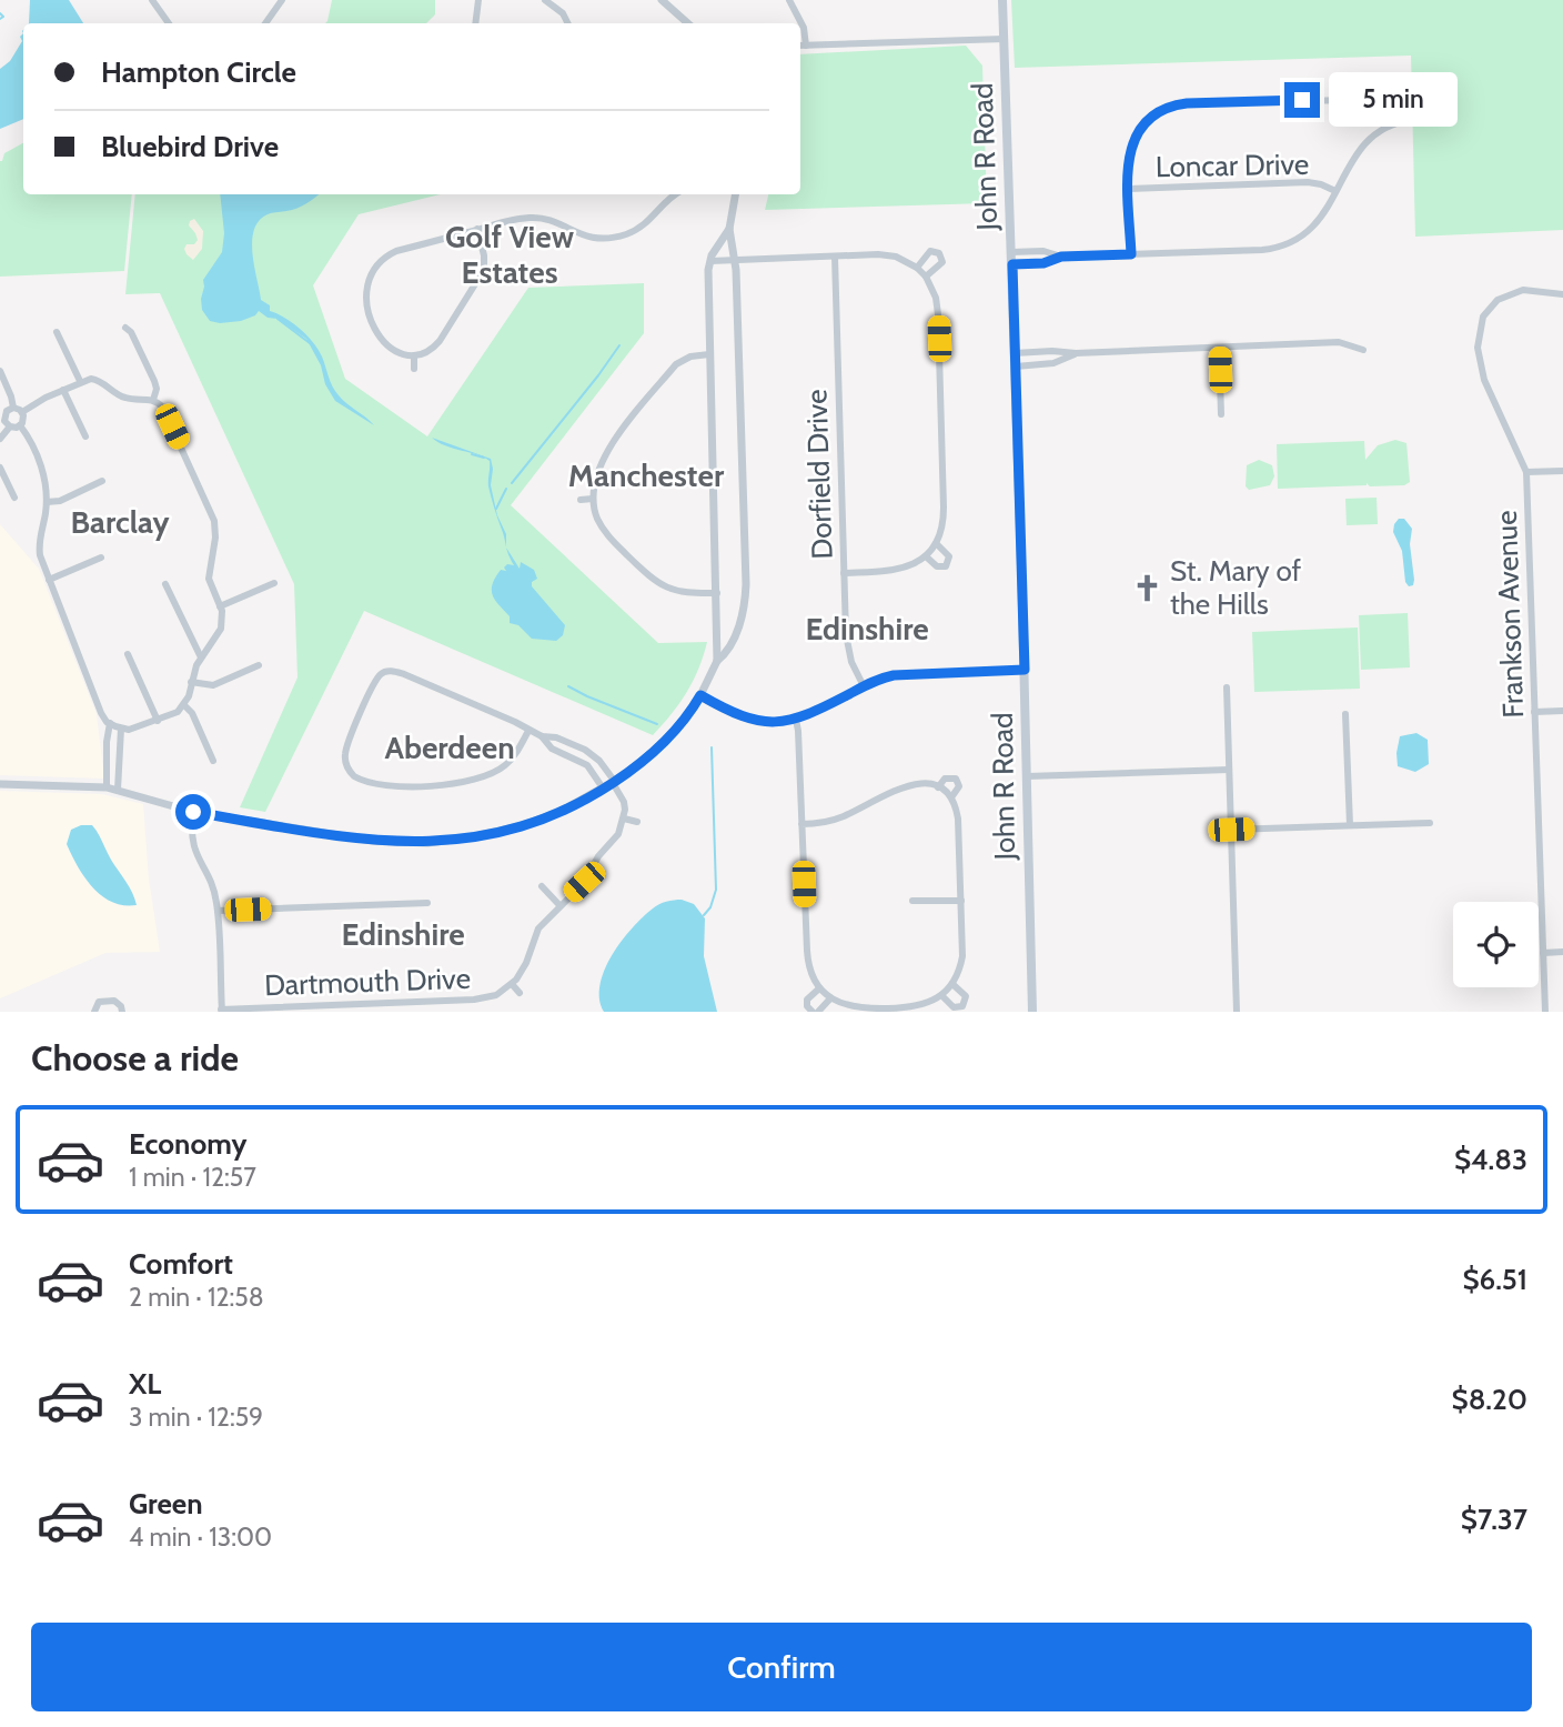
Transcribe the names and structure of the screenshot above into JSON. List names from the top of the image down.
{
  "streets": {
    "main road": ["John R Road"],
    "street": [
      "Loncar Drive",
      "Dorfield Drive",
      "Frankson Avenue",
      "Dartmouth Drive"
    ]
  },
  "districts": [
    "Golf View Estates",
    "Manchester",
    "Barclay",
    "Edinshire",
    "Aberdeen",
    "Edinshire"
  ],
  "places": {
    "church": ["St. Mary of the Hills"]
  },
  "page": {
    "banner": ["Hampton Circle", "Bluebird Drive"],
    "bubble": "5 min",
    "heading": "Choose a ride",
    "list": [
      {
        "name": "Economy",
        "note": "1 min · 12:57",
        "value": "$4.83"
      },
      {
        "name": "Comfort",
        "note": "2 min · 12:58",
        "value": "$6.51"
      },
      {
        "name": "XL",
        "note": "3 min · 12:59",
        "value": "$8.20"
      },
      {
        "name": "Green",
        "note": "4 min · 13:00",
        "value": "$7.37"
      }
    ],
    "buttons": "Confirm"
  }
}
